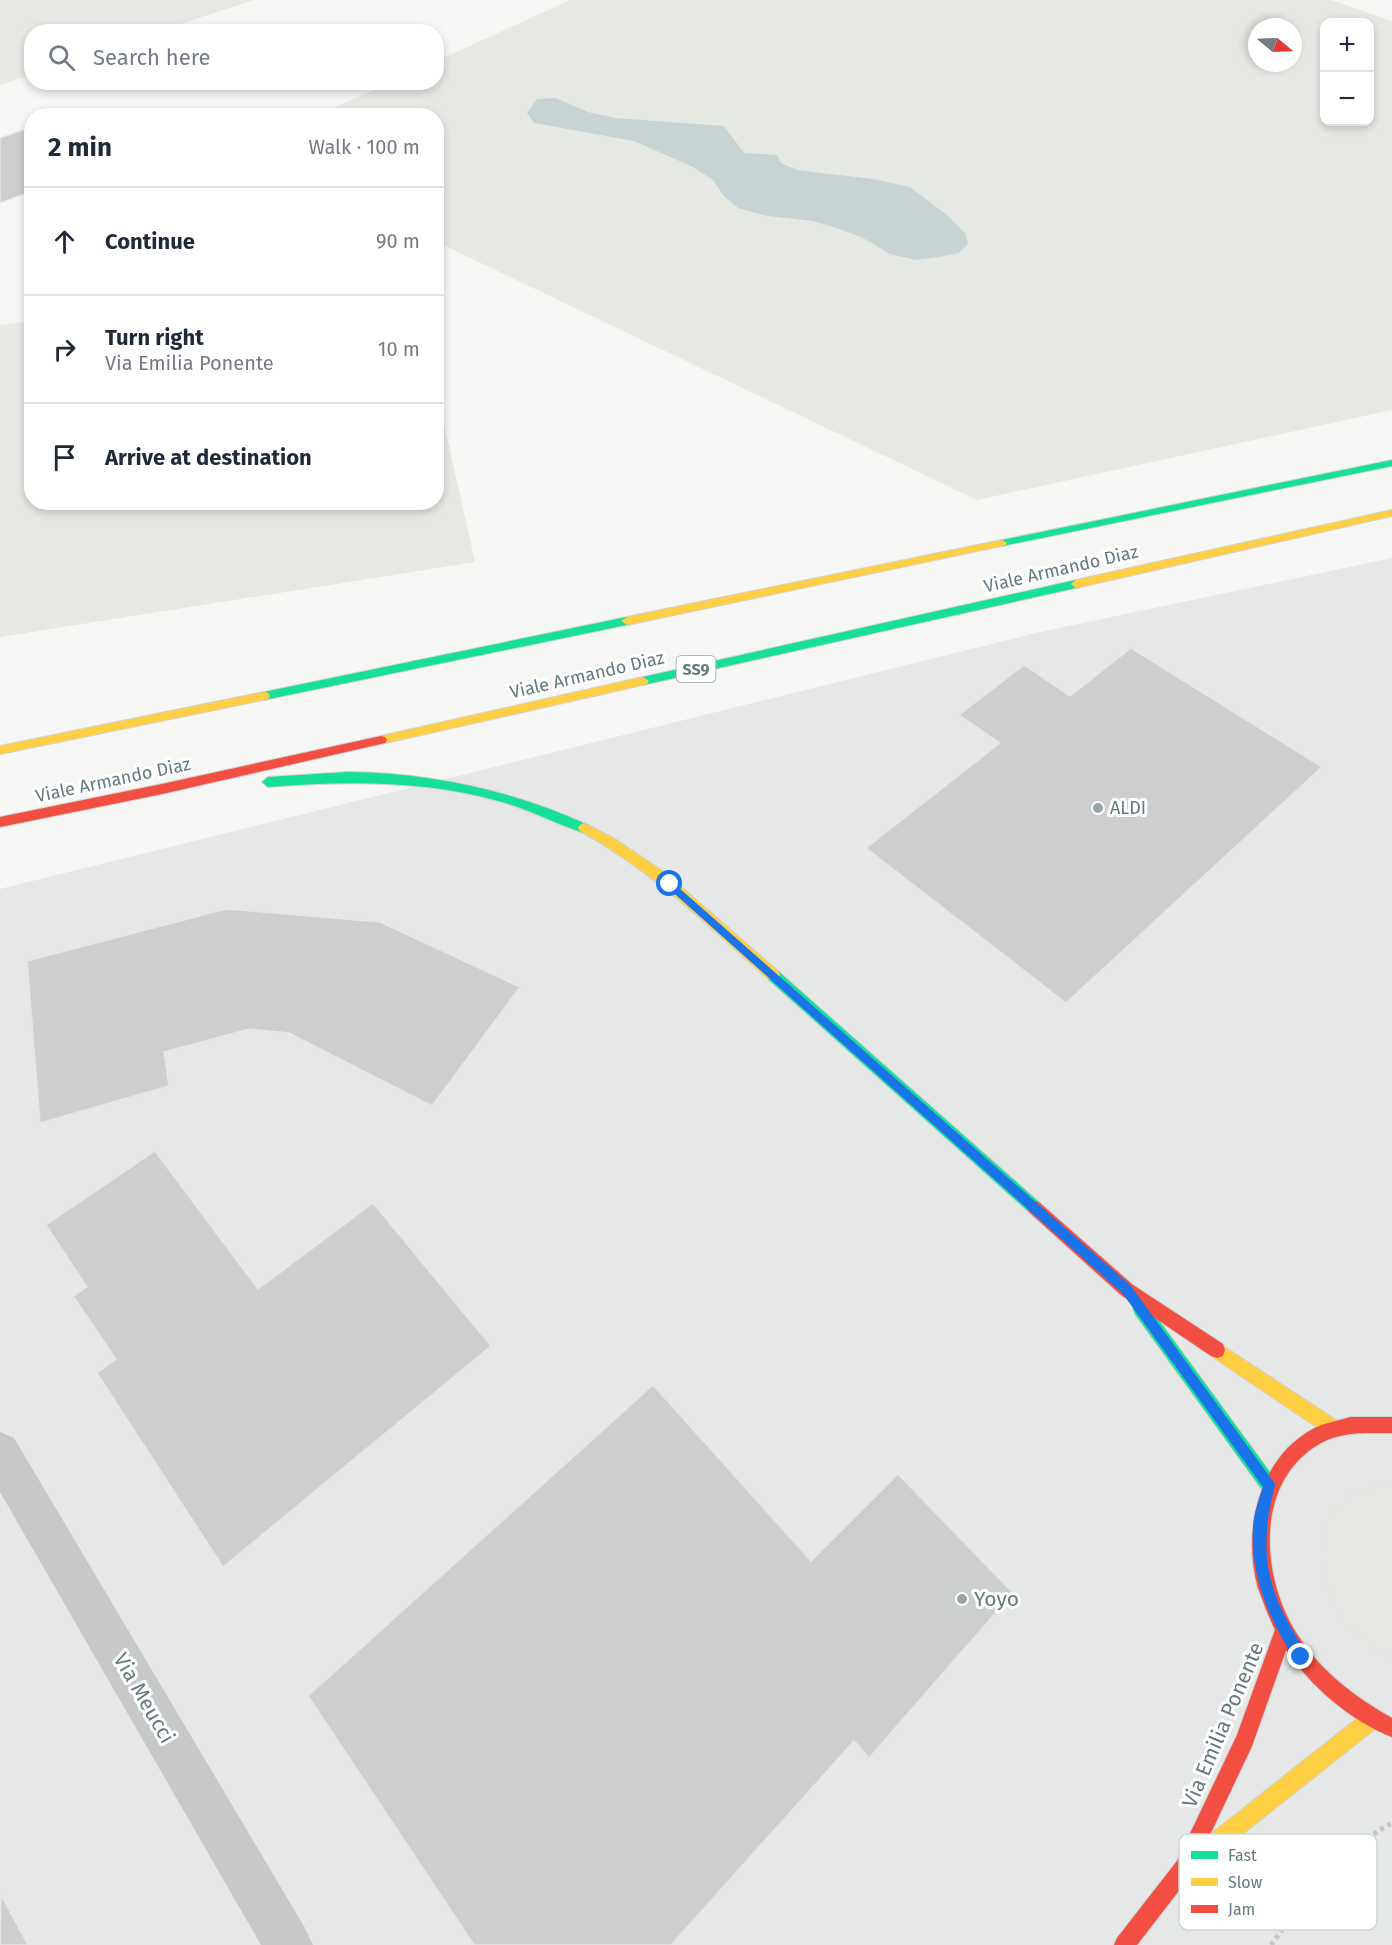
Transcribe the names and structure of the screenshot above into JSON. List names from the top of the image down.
{
  "streets": {
    "main road": ["Viale Armando Diaz", "SS9", "Via Emilia Ponente"],
    "street": ["Via Meucci"]
  },
  "places": ["ALDI", "Yoyo"],
  "legend": ["Fast", "Slow", "Jam"],
  "north": "right",
  "page": {
    "map_buttons": ["+", "−"],
    "search": "Search here",
    "heading": ["2 min", "Walk · 100 m"],
    "list": [
      ["Continue", "90 m"],
      ["Turn right", "Via Emilia Ponente", "10 m"],
      "Arrive at destination"
    ]
  }
}
